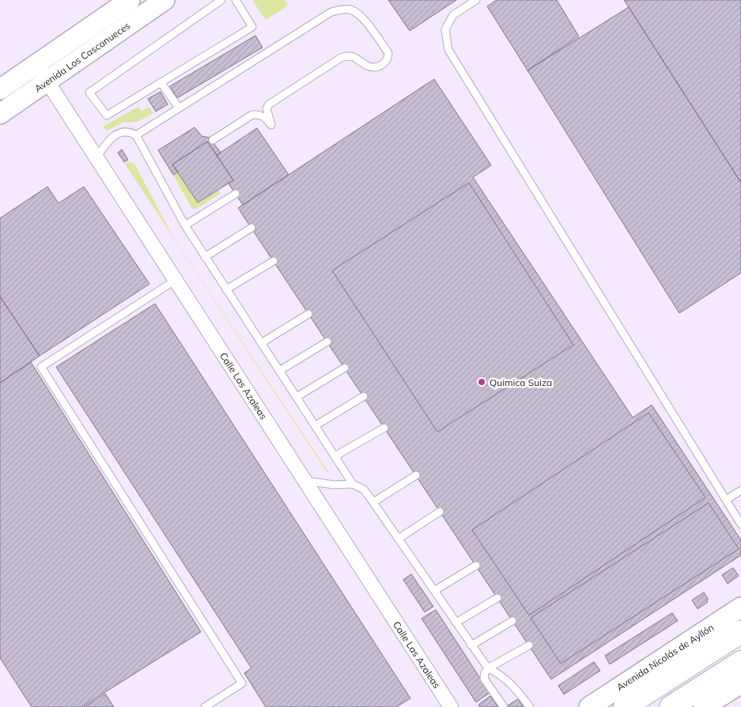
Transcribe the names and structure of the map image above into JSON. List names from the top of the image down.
{
  "streets": {
    "main road": ["Avenida Nicolás de Ayllón"],
    "street": ["Avenida Los Cascanueces", "Calle Las Azaleas"]
  },
  "crossings": [
    ["Avenida Los Cascanueces", "Calle Las Azaleas"]
  ],
  "places": ["Quimica Suiza"]
}
